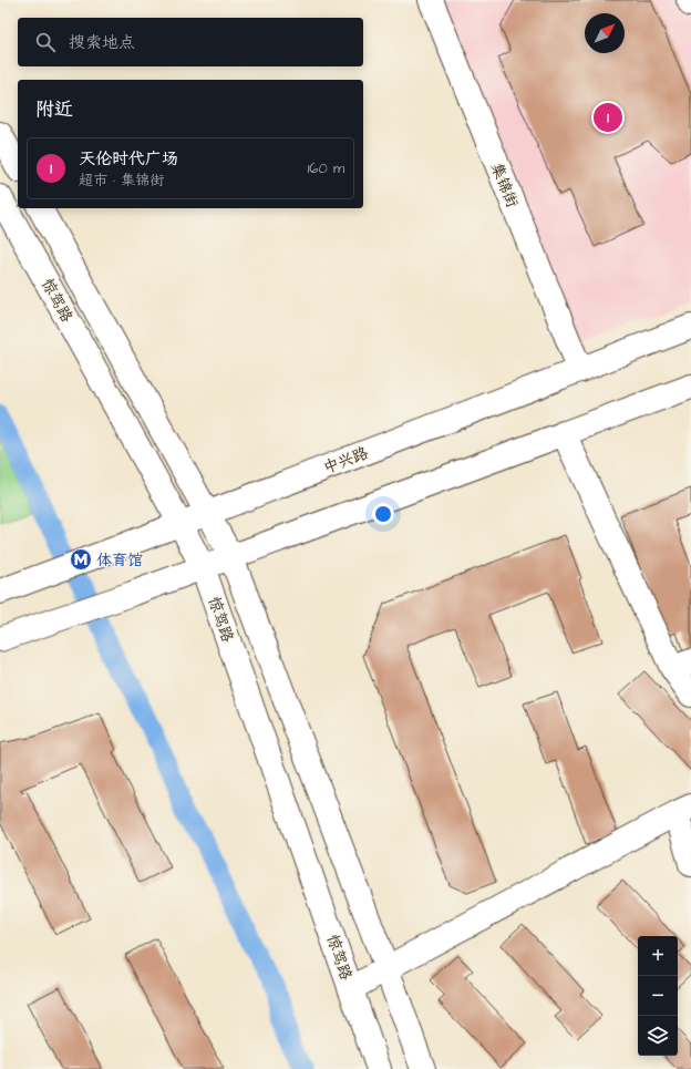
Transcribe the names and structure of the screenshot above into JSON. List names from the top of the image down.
{
  "streets": {
    "main road": ["集锦街", "惊驾路", "中兴路"]
  },
  "crossings": [
    ["集锦街", "中兴路"],
    ["惊驾路", "中兴路"]
  ],
  "places": {
    "metro station": ["体育馆"]
  },
  "north": "top right",
  "page": {
    "search": "搜索地点",
    "heading": "附近",
    "pins": "1",
    "list": [
      {
        "mark": "1",
        "name": "天伦时代广场",
        "note": "超市 · 集锦街",
        "value": "160 m"
      }
    ],
    "map_buttons": ["+", "−"]
  }
}
